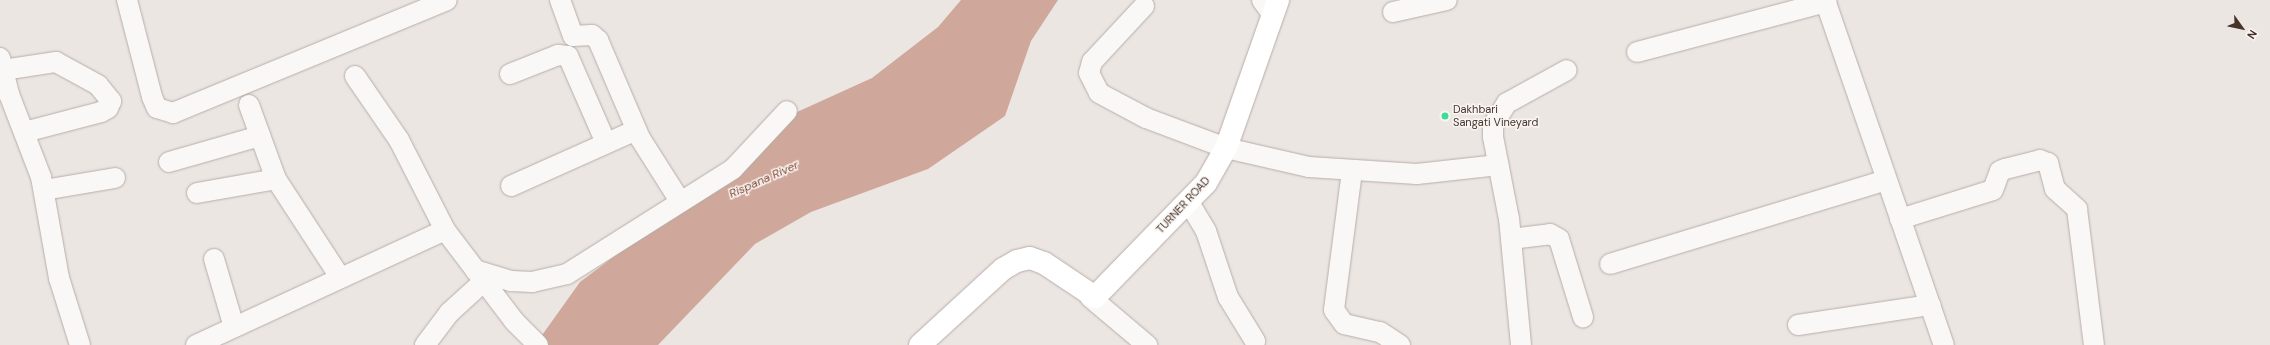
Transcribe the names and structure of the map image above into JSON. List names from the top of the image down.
{
  "streets": {
    "main road": ["TURNER ROAD"]
  },
  "water": ["Rispana River"],
  "places": ["Dakhbari Sangati Vineyard"],
  "north": "bottom right"
}
